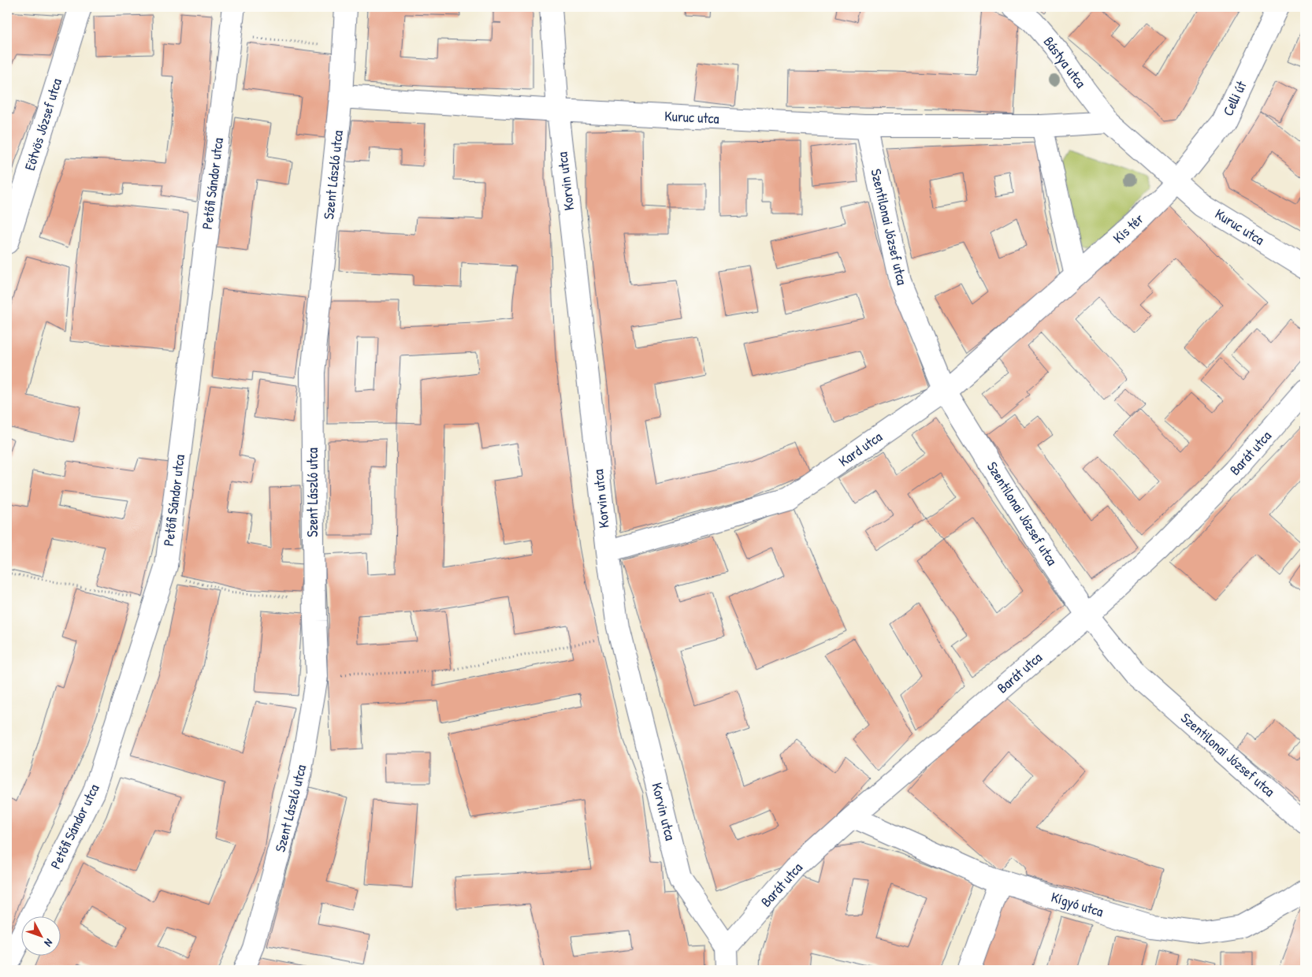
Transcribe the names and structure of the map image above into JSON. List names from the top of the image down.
{
  "streets": {
    "street": [
      "Bástya utca",
      "Celli út",
      "Kuruc utca",
      "Eötvös József utca",
      "Szent László utca",
      "Korvin utca",
      "Petőfi Sándor utca",
      "Szentilonai József utca",
      "Kis tér",
      "Kard utca",
      "Barát utca",
      "Kígyó utca"
    ]
  },
  "crossings": [
    ["Celli út", "Kuruc utca"],
    ["Celli út", "Kis tér"],
    ["Kuruc utca", "Szent László utca"],
    ["Kuruc utca", "Korvin utca"],
    ["Kuruc utca", "Szentilonai József utca"],
    ["Kuruc utca", "Kis tér"],
    ["Korvin utca", "Kard utca"],
    ["Korvin utca", "Barát utca"],
    ["Szentilonai József utca", "Kard utca"],
    ["Szentilonai József utca", "Barát utca"],
    ["Kis tér", "Kard utca"],
    ["Barát utca", "Kígyó utca"]
  ],
  "north": "bottom right"
}
